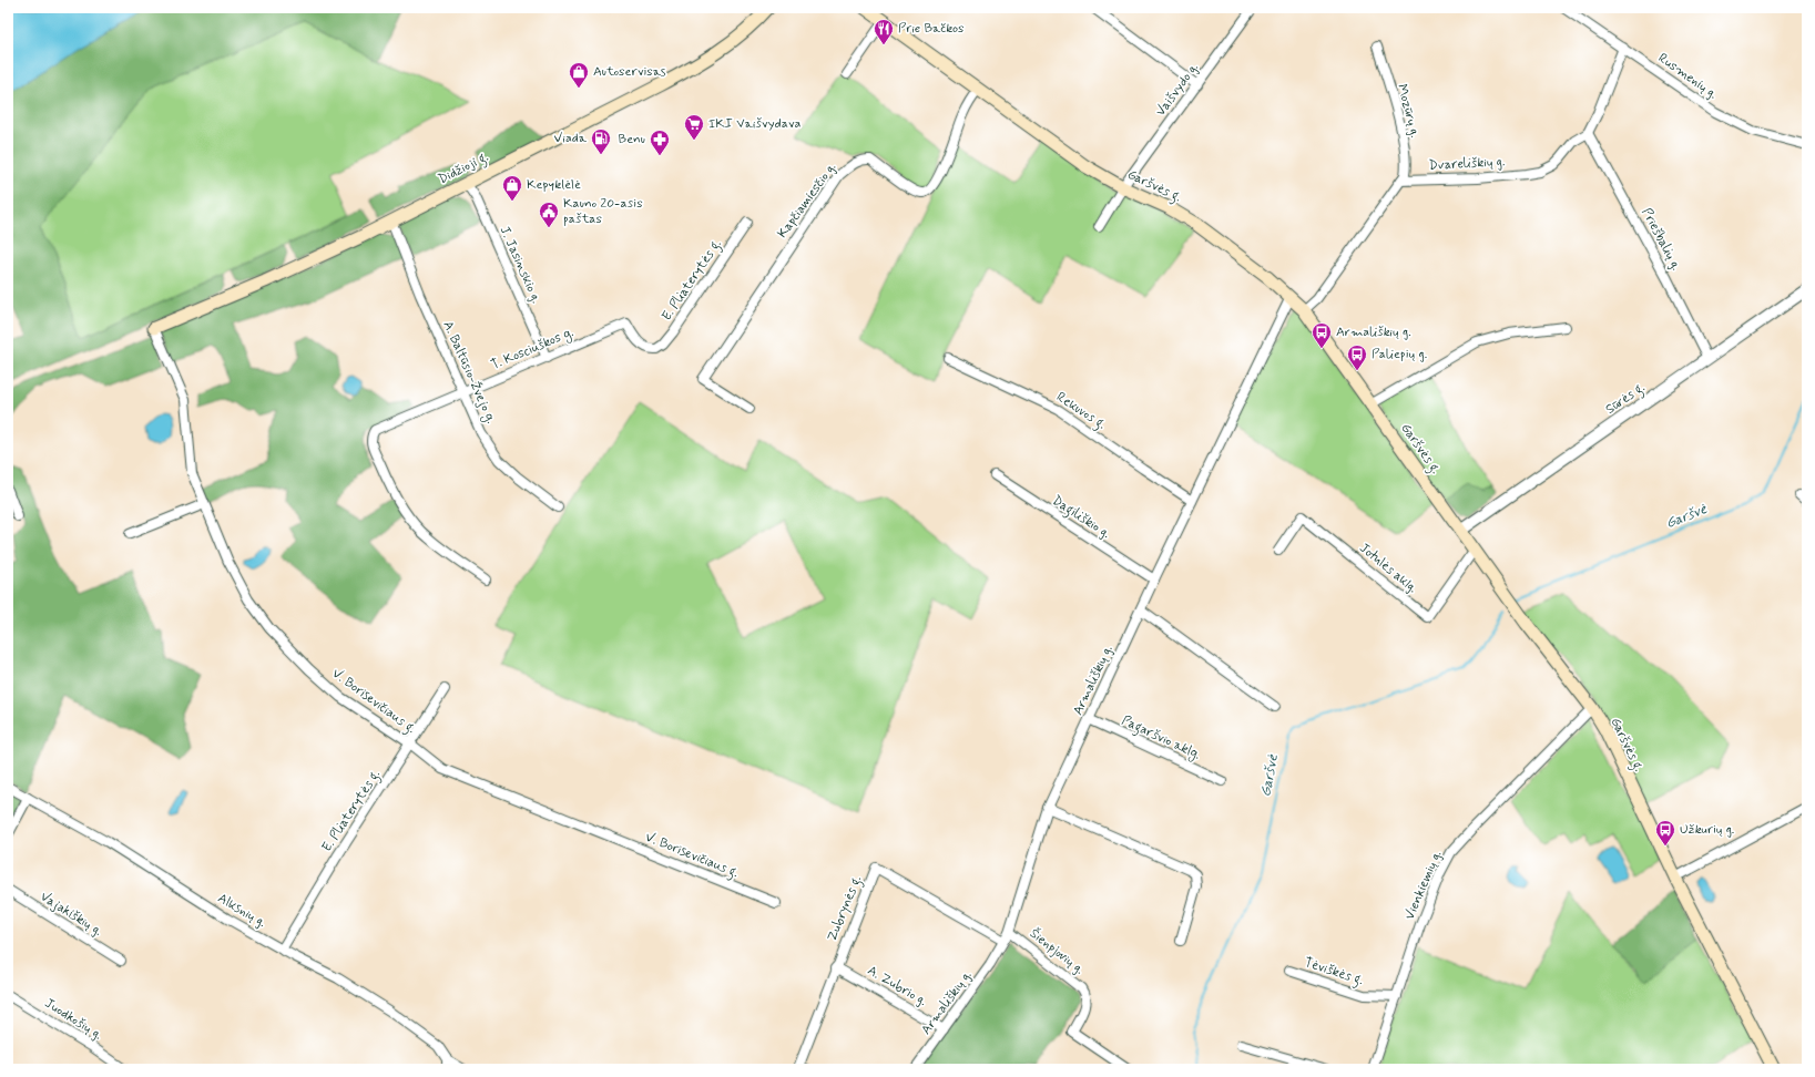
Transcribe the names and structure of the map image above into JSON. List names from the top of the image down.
{
  "streets": {
    "main road": ["Didžioji g.", "Garšvės g."],
    "street": [
      "Rusmenių g.",
      "Vaišvydo g.",
      "Mozūrų g.",
      "Dvareliškių g.",
      "Kapčiamiesčio g.",
      "Priešbalių g.",
      "J. Jasinskio g.",
      "E. Pliaterytės g.",
      "T. Kosciuškos g.",
      "A. Baltūsio-Žvejo g.",
      "Sūrės g.",
      "Rekuvos g.",
      "Dagiliškio g.",
      "Jotulės aklg.",
      "Armališkių g.",
      "V. Borisevičiaus g.",
      "Pagaršvio aklg.",
      "Vienkiemių g.",
      "Zubrynės g.",
      "Alksnių g.",
      "Vajakiškių g.",
      "Šienpjovių g.",
      "Tėviškės g.",
      "A. Zubrio g.",
      "Juodkošių g."
    ]
  },
  "crossings": [
    ["Rusmenių g.", "Dvareliškių g."],
    ["Vaišvydo g.", "Garšvės g."],
    ["Mozūrų g.", "Dvareliškių g."],
    ["Dvareliškių g.", "Priešbalių g."],
    ["Didžioji g.", "J. Jasinskio g."],
    ["Didžioji g.", "A. Baltūsio-Žvejo g."],
    ["Didžioji g.", "V. Borisevičiaus g."],
    ["Garšvės g.", "Kapčiamiesčio g."],
    ["Garšvės g.", "Sūrės g."],
    ["Garšvės g.", "Jotulės aklg."],
    ["Garšvės g.", "Armališkių g."],
    ["Garšvės g.", "Vienkiemių g."],
    ["Priešbalių g.", "Sūrės g."],
    ["J. Jasinskio g.", "T. Kosciuškos g."],
    ["E. Pliaterytės g.", "T. Kosciuškos g."],
    ["E. Pliaterytės g.", "V. Borisevičiaus g."],
    ["E. Pliaterytės g.", "Alksnių g."],
    ["T. Kosciuškos g.", "A. Baltūsio-Žvejo g."],
    ["Rekuvos g.", "Armališkių g."],
    ["Dagiliškio g.", "Armališkių g."],
    ["Armališkių g.", "Pagaršvio aklg."],
    ["Armališkių g.", "Zubrynės g."],
    ["Armališkių g.", "Šienpjovių g."],
    ["Armališkių g.", "A. Zubrio g."],
    ["Vienkiemių g.", "Tėviškės g."],
    ["Zubrynės g.", "A. Zubrio g."]
  ],
  "water": ["Garšvė"],
  "places": {
    "restaurant": ["Prie Bačkos"],
    "shop": ["Autoservisas", "Kepyklėlė"],
    "supermarket": ["IKI Vaišvydava"],
    "fuel station": ["Viada"],
    "pharmacy": ["Benu"],
    "public building": ["Kauno 20-asis paštas"],
    "bus stop": ["Armališkių g.", "Paliepių g.", "Užkurių g."]
  }
}
